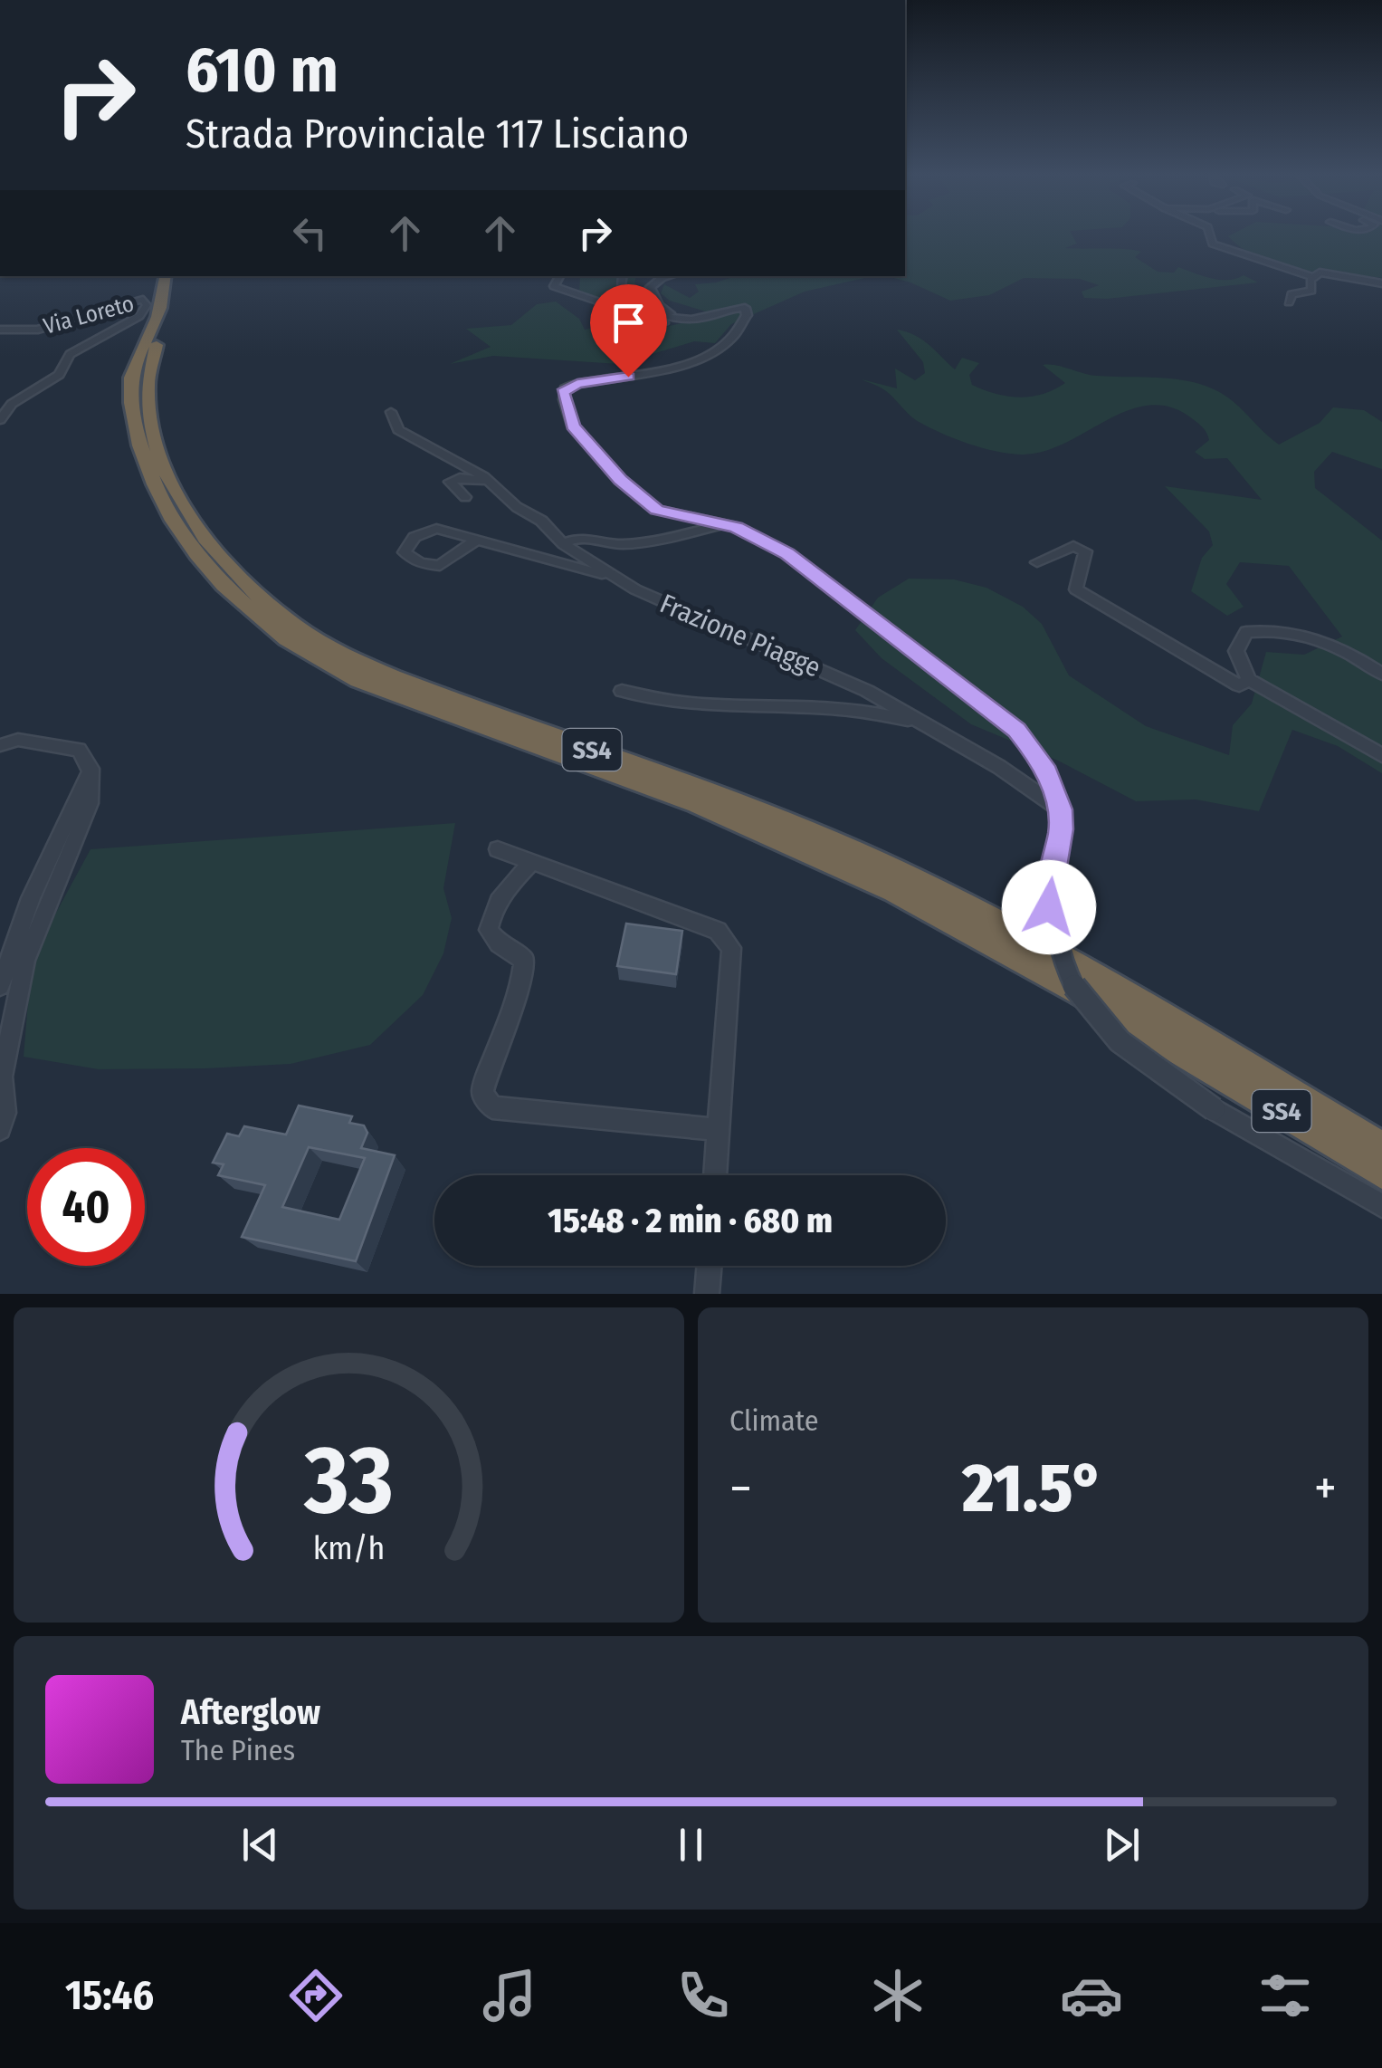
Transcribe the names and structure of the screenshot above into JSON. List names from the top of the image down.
{
  "streets": {
    "highway": ["SS4"],
    "street": ["Via Loreto", "Frazione Piagge"]
  },
  "page": {
    "turn": ["610 m", "Strada Provinciale 117 Lisciano"],
    "limit": "40",
    "trip": "15:48 · 2 min · 680 m",
    "tile": "Climate",
    "heat": ["−", "21.5°", "+"],
    "song": ["Afterglow", "The Pines"],
    "tabs": "15:46",
    "gauge": ["33", "km/h"]
  }
}
